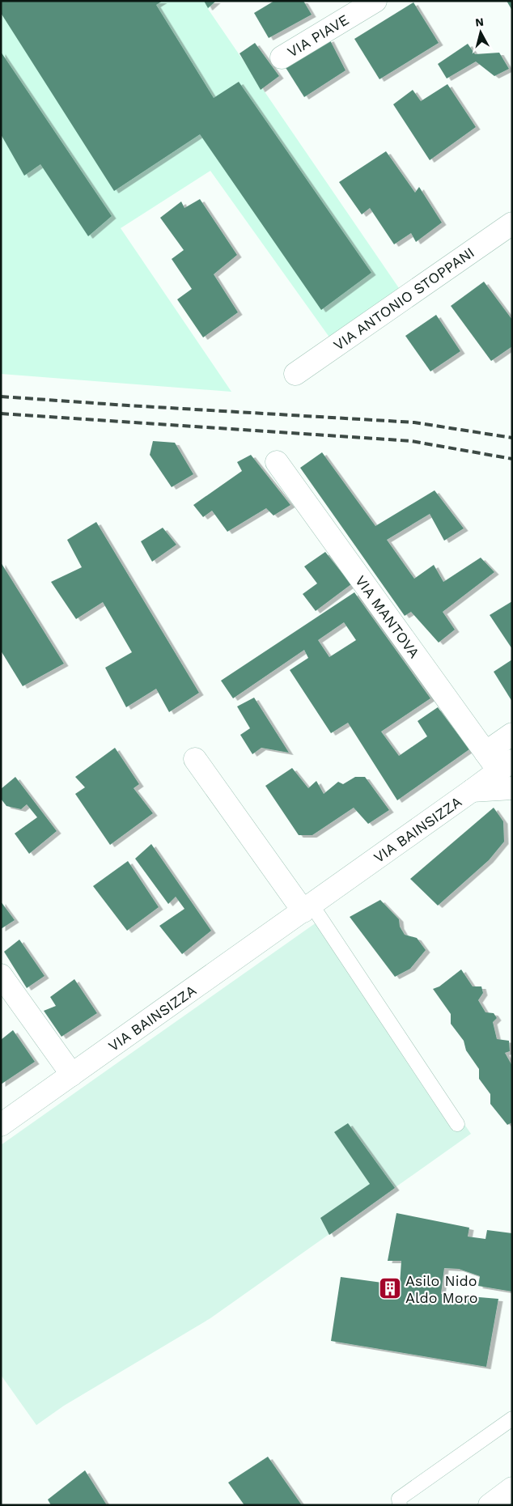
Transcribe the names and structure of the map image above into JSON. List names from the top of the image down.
{
  "streets": {
    "street": [
      "VIA PIAVE",
      "VIA ANTONIO STOPPANI",
      "VIA MANTOVA",
      "VIA BAINSIZZA"
    ]
  },
  "crossings": [
    ["VIA MANTOVA", "VIA BAINSIZZA"]
  ],
  "places": {
    "building": ["Asilo Nido Aldo Moro"]
  },
  "north": "top"
}
